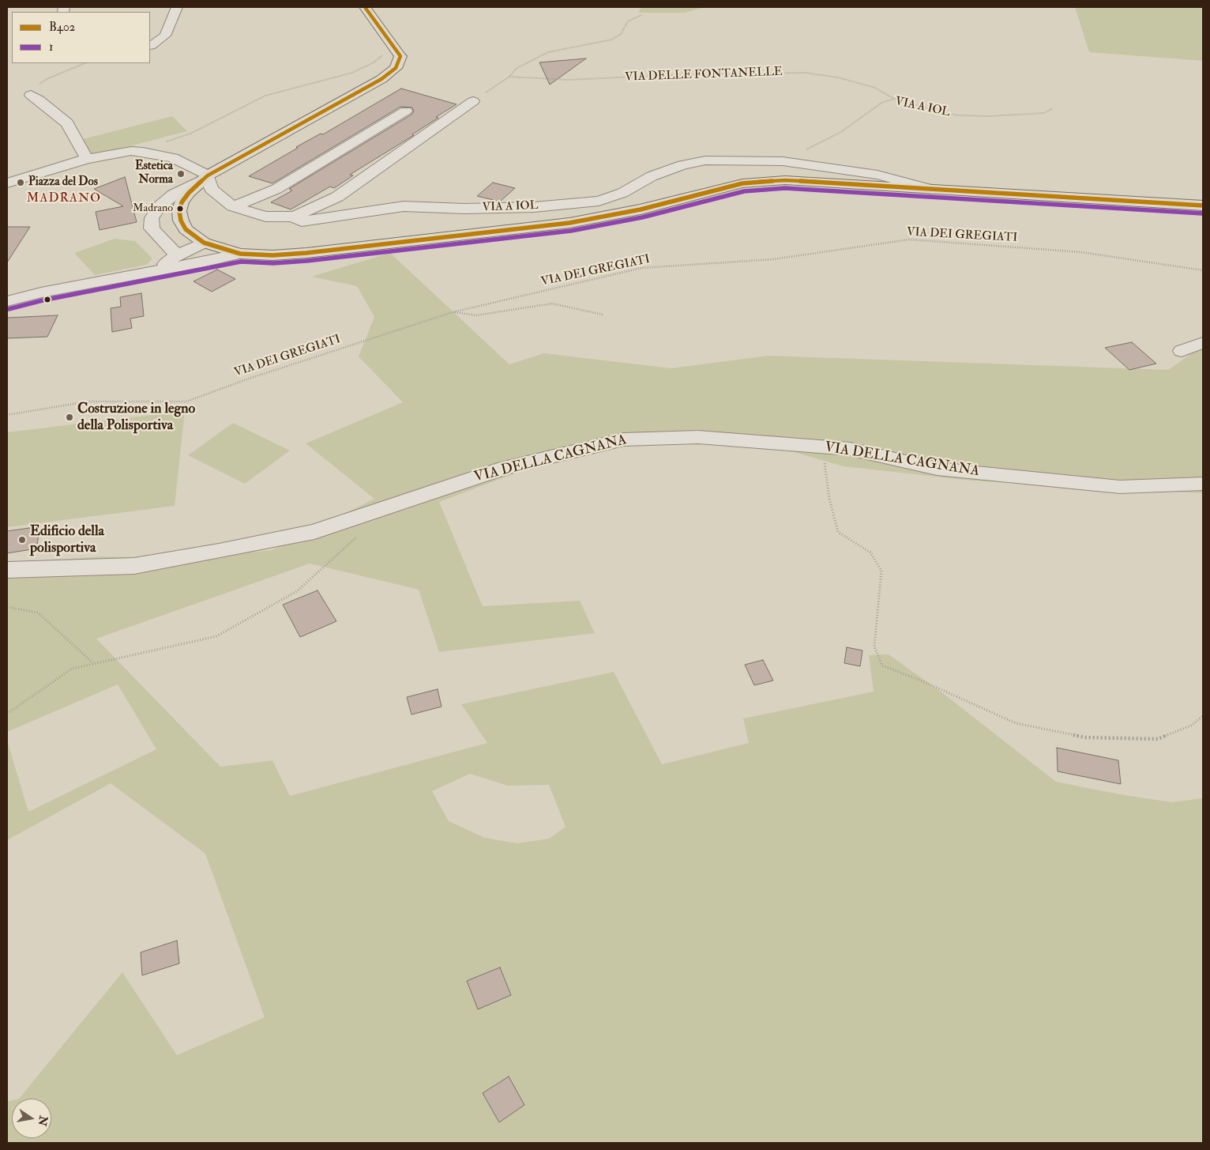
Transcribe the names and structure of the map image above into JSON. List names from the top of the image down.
{
  "streets": {
    "street": ["VIA A IOL", "VIA DELLA CAGNANA"],
    "path": ["VIA DELLE FONTANELLE", "VIA DEI GREGIATI"]
  },
  "crossings": [
    ["VIA DELLE FONTANELLE", "VIA A IOL"]
  ],
  "districts": ["MADRANO"],
  "places": [
    "Estetica Norma",
    "Piazza del Dos",
    "Madrano",
    "Costruzione in legno della Polisportiva",
    "Edificio della polisportiva"
  ],
  "lines": ["transit line B402", "transit line 1"],
  "legend": ["B402", "1"],
  "north": "right"
}
